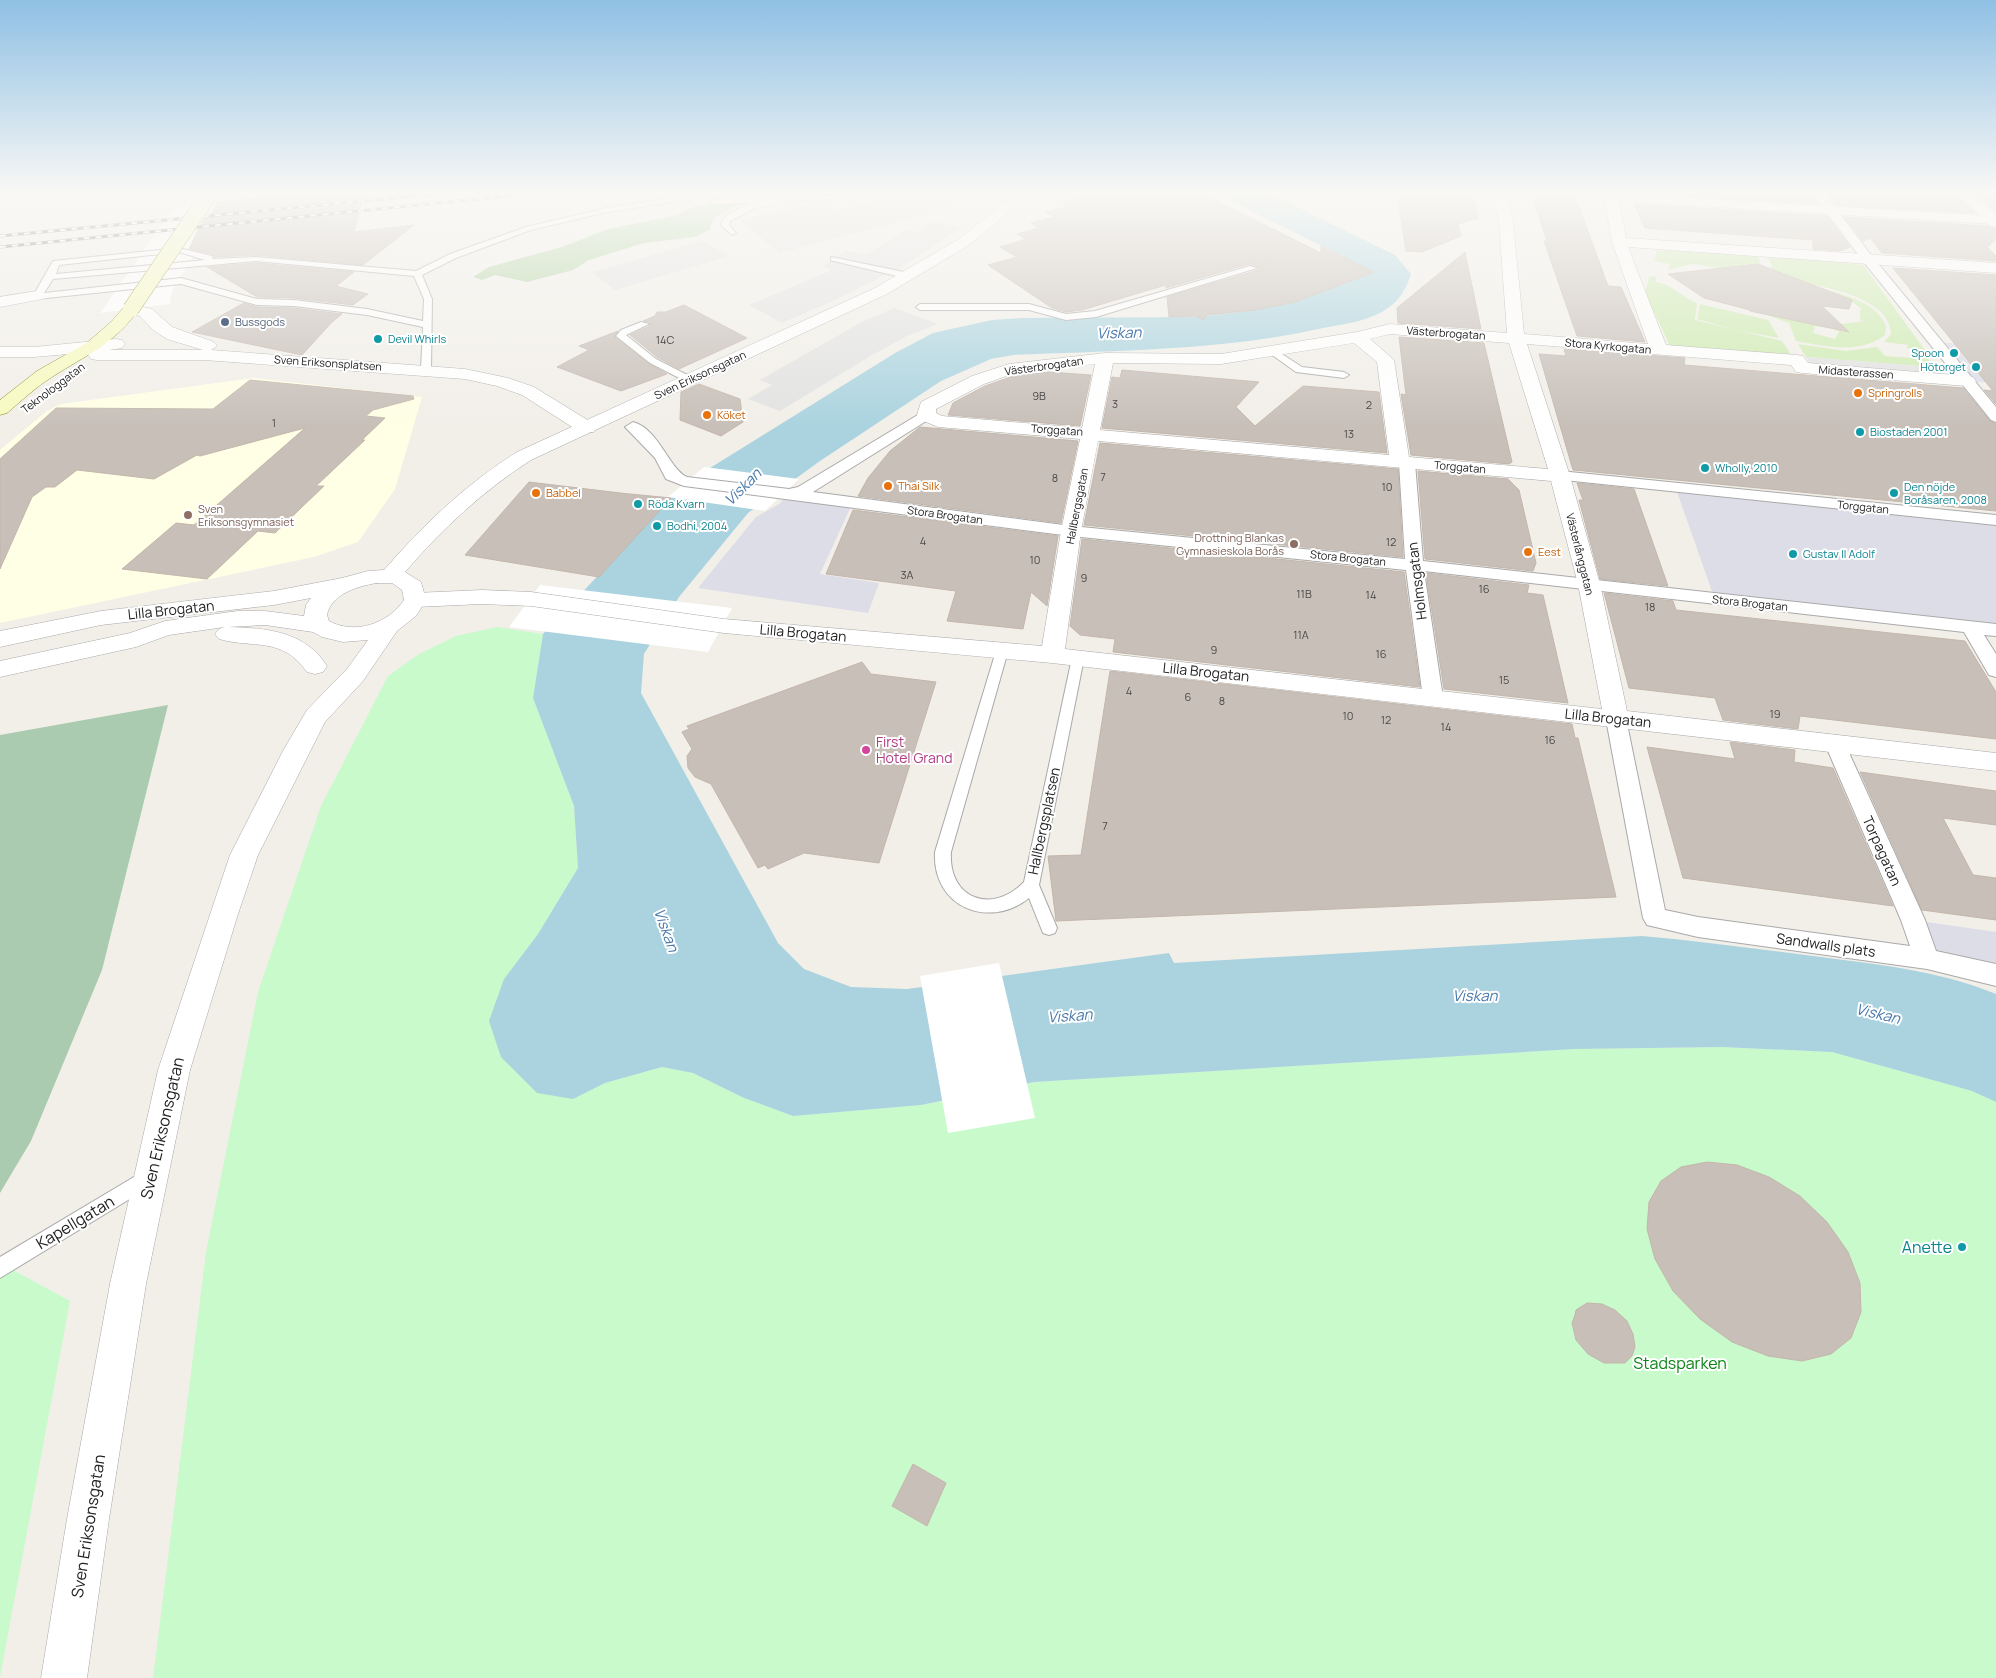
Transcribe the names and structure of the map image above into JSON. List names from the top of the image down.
{
  "streets": {
    "main road": ["Teknologgatan"],
    "street": [
      "Västerbrogatan",
      "Stora Kyrkogatan",
      "Sven Eriksonsplatsen",
      "Midasterassen",
      "Sven Eriksonsgatan",
      "Torggatan",
      "Hallbergsgatan",
      "Stora Brogatan",
      "Västerlånggatan",
      "Holmsgatan",
      "Lilla Brogatan",
      "Torpagatan",
      "Sandwalls plats"
    ],
    "lane": ["Hallbergsplatsen", "Kapellgatan"]
  },
  "crossings": [
    ["Västerbrogatan", "Stora Kyrkogatan"],
    ["Västerbrogatan", "Torggatan"],
    ["Västerbrogatan", "Hallbergsgatan"],
    ["Västerbrogatan", "Stora Brogatan"],
    ["Västerbrogatan", "Västerlånggatan"],
    ["Västerbrogatan", "Holmsgatan"],
    ["Stora Kyrkogatan", "Midasterassen"],
    ["Stora Kyrkogatan", "Västerlånggatan"],
    ["Sven Eriksonsplatsen", "Teknologgatan"],
    ["Sven Eriksonsgatan", "Lilla Brogatan"],
    ["Sven Eriksonsgatan", "Kapellgatan"],
    ["Torggatan", "Hallbergsgatan"],
    ["Torggatan", "Västerlånggatan"],
    ["Torggatan", "Holmsgatan"],
    ["Hallbergsgatan", "Stora Brogatan"],
    ["Hallbergsgatan", "Lilla Brogatan"],
    ["Stora Brogatan", "Västerlånggatan"],
    ["Stora Brogatan", "Holmsgatan"],
    ["Västerlånggatan", "Lilla Brogatan"],
    ["Västerlånggatan", "Sandwalls plats"],
    ["Holmsgatan", "Lilla Brogatan"],
    ["Lilla Brogatan", "Hallbergsplatsen"],
    ["Lilla Brogatan", "Torpagatan"],
    ["Torpagatan", "Sandwalls plats"]
  ],
  "water": ["Viskan"],
  "parks": ["Stadsparken"],
  "places": [
    "Bussgods",
    "Devil Whirls",
    "Spoon",
    "Hötorget",
    "Springrolls",
    "Köket",
    "Biostaden 2001",
    "Wholly, 2010",
    "Thai Silk",
    "Babbel",
    "Den nöjde Boråsaren, 2008",
    "Röda Kvarn",
    "Sven Eriksonsgymnasiet",
    "Bodhi, 2004",
    "Drottning Blankas Gymnasieskola Borås",
    "Eest",
    "Gustav II Adolf",
    "First Hotel Grand",
    "Anette"
  ],
  "house_numbers": [
    "14C",
    "9B",
    "3",
    "2",
    "1",
    "13",
    "7",
    "8",
    "10",
    "4",
    "12",
    "10",
    "3A",
    "9",
    "16",
    "11B",
    "14",
    "18",
    "11A",
    "9",
    "16",
    "15",
    "4",
    "6",
    "8",
    "19",
    "10",
    "12",
    "14",
    "16",
    "7"
  ]
}
